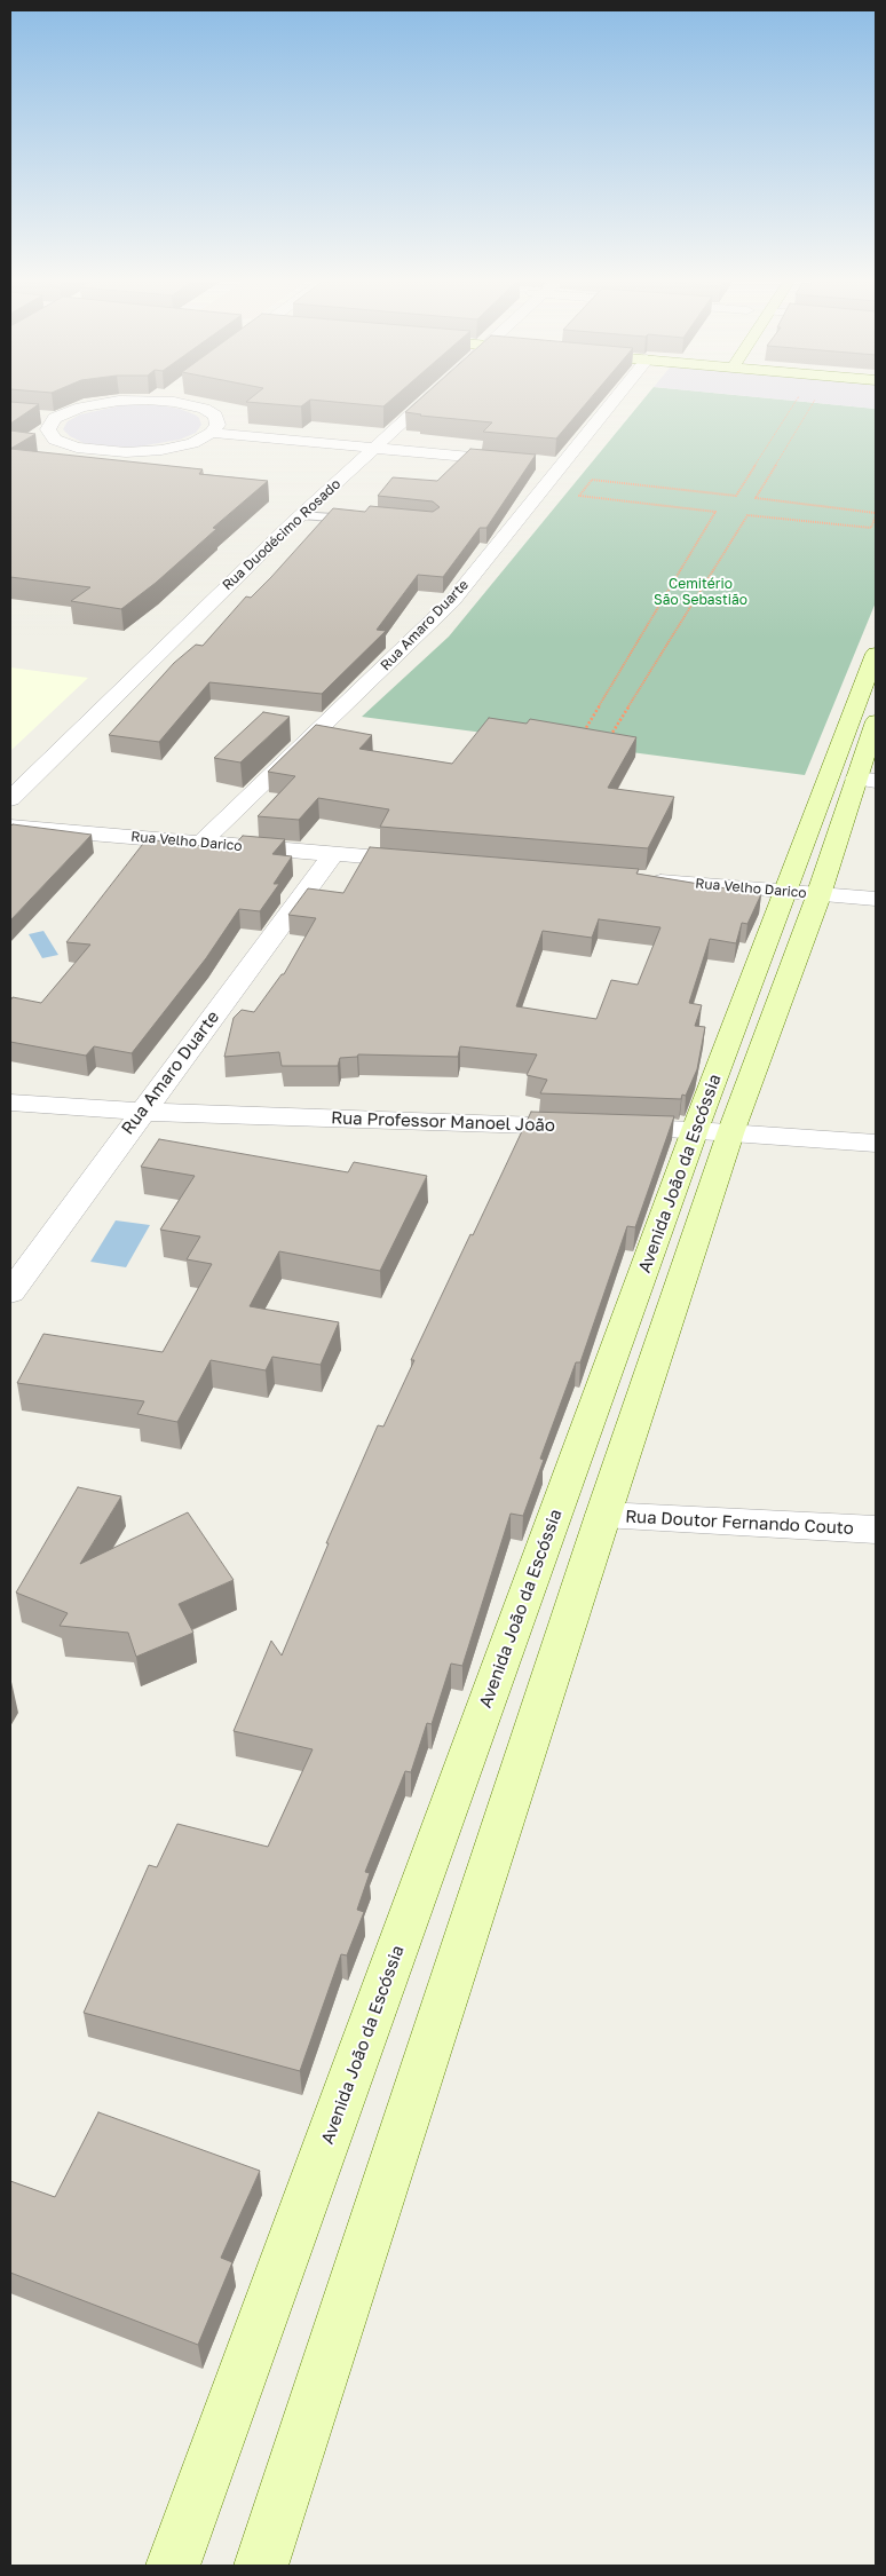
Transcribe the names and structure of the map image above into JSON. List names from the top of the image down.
{
  "streets": {
    "main road": ["Avenida João da Escóssia"],
    "street": [
      "Rua Duodécimo Rosado",
      "Rua Amaro Duarte",
      "Rua Velho Darico",
      "Rua Professor Manoel João",
      "Rua Doutor Fernando Couto"
    ]
  },
  "crossings": [
    ["Rua Amaro Duarte", "Rua Velho Darico"],
    ["Rua Amaro Duarte", "Rua Professor Manoel João"],
    ["Rua Velho Darico", "Avenida João da Escóssia"],
    ["Rua Professor Manoel João", "Avenida João da Escóssia"],
    ["Avenida João da Escóssia", "Rua Doutor Fernando Couto"]
  ],
  "parks": ["Cemitério São Sebastião"]
}
